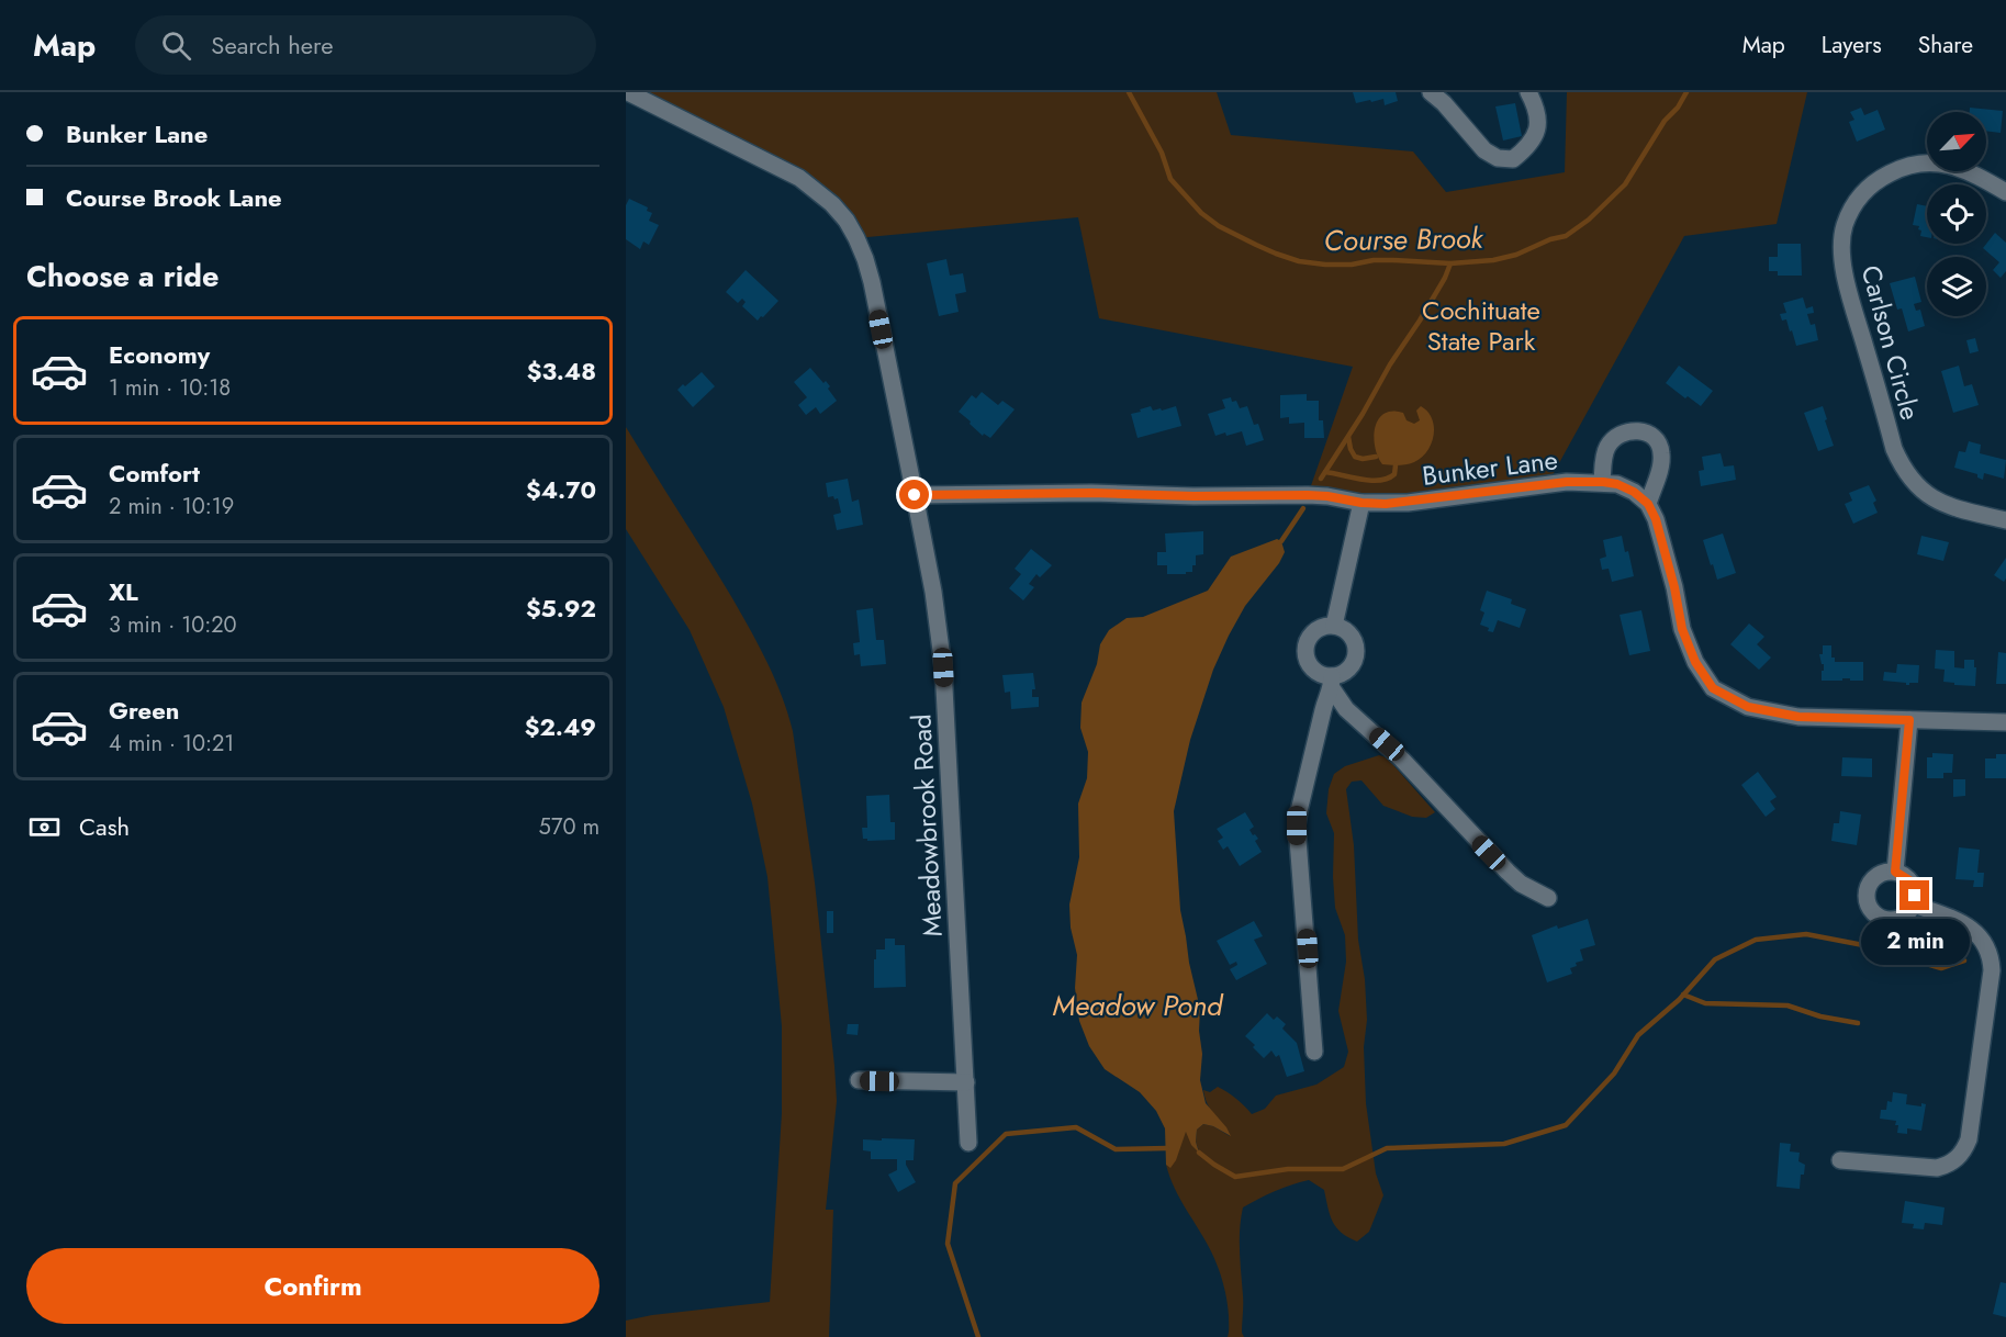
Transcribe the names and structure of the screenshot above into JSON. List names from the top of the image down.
{
  "streets": {
    "street": ["Carlson Circle", "Bunker Lane", "Meadowbrook Road"]
  },
  "crossings": [
    ["Bunker Lane", "Meadowbrook Road"]
  ],
  "water": ["Course Brook", "Meadow Pond"],
  "parks": ["Cochituate State Park"],
  "north": "top right",
  "page": {
    "header": "Map",
    "search": "Search here",
    "nav": ["Map", "Layers", "Share"],
    "banner": ["Bunker Lane", "Course Brook Lane"],
    "heading": "Choose a ride",
    "list": [
      {
        "name": "Economy",
        "note": "1 min · 10:18",
        "value": "$3.48"
      },
      {
        "name": "Comfort",
        "note": "2 min · 10:19",
        "value": "$4.70"
      },
      {
        "name": "XL",
        "note": "3 min · 10:20",
        "value": "$5.92"
      },
      {
        "name": "Green",
        "note": "4 min · 10:21",
        "value": "$2.49"
      }
    ],
    "pay": ["Cash", "570 m"],
    "bubble": "2 min",
    "buttons": "Confirm"
  }
}
